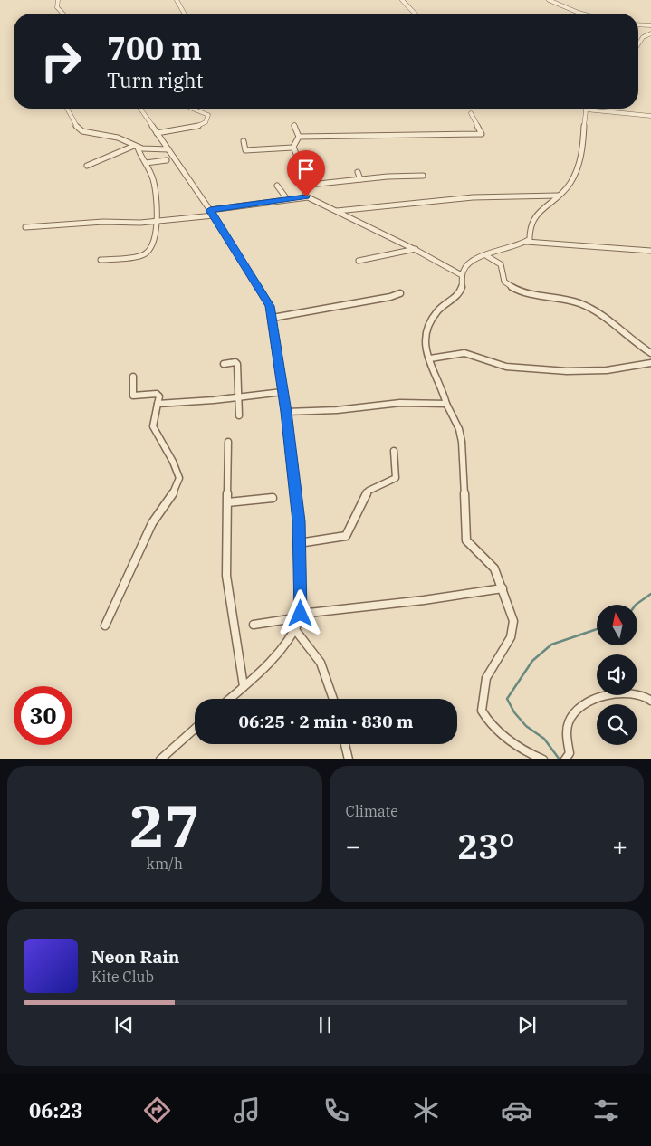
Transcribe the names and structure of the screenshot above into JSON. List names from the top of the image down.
{
  "north": "top",
  "page": {
    "turn": ["700 m", "Turn right"],
    "limit": "30",
    "trip": "06:25 · 2 min · 830 m",
    "tile": [
      ["27", "km/h"],
      "Climate"
    ],
    "heat": ["−", "23°", "+"],
    "song": ["Neon Rain", "Kite Club"],
    "tabs": "06:23"
  }
}
